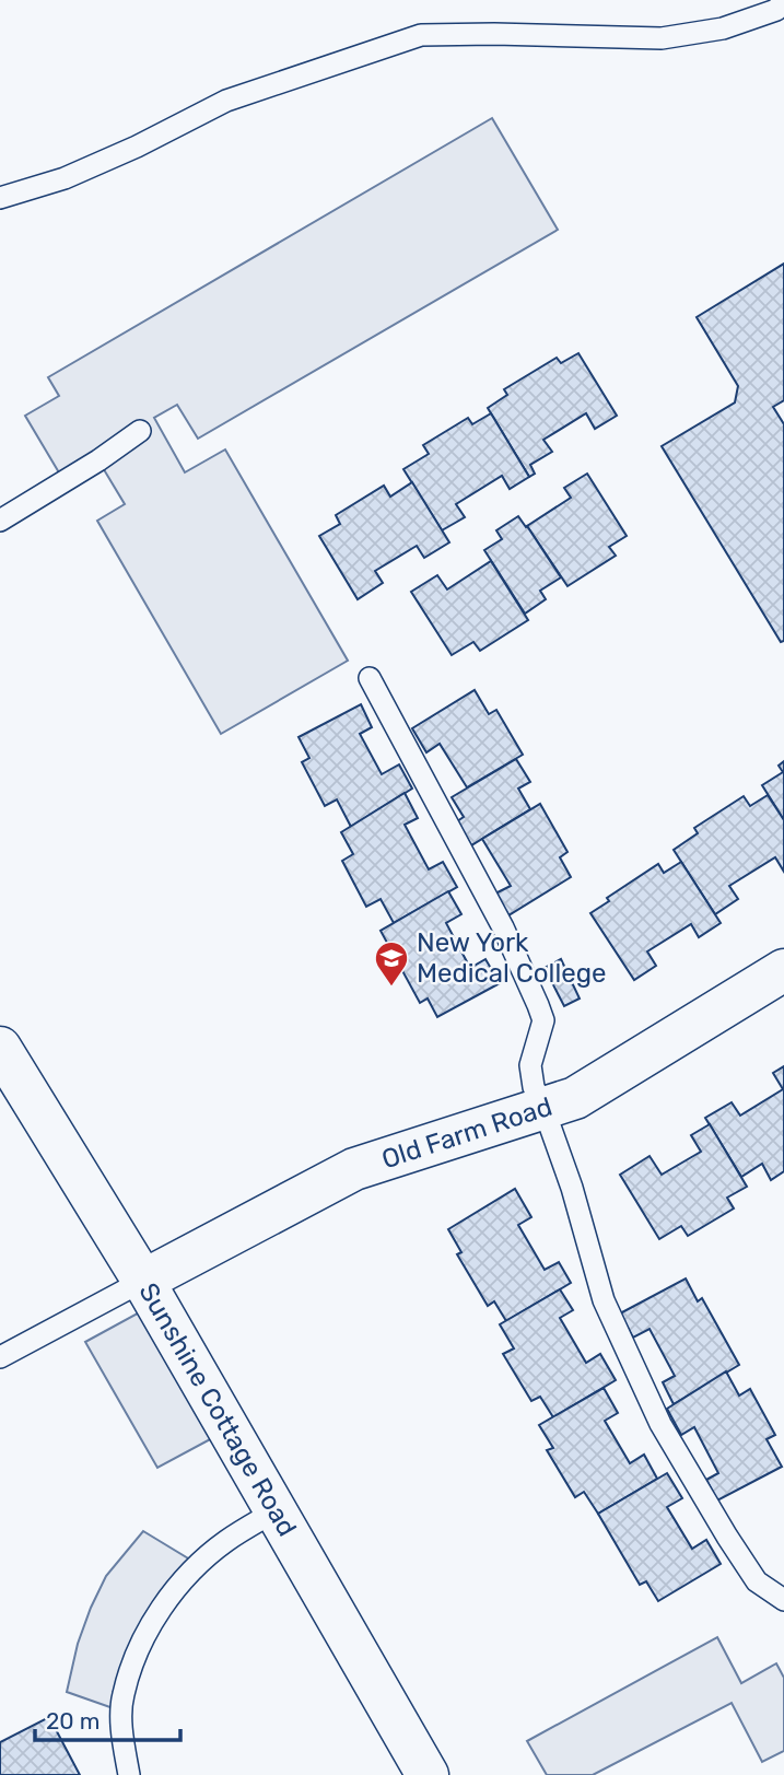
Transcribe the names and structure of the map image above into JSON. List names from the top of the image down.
{
  "streets": {
    "street": ["Old Farm Road", "Sunshine Cottage Road"]
  },
  "crossings": [
    ["Old Farm Road", "Sunshine Cottage Road"]
  ],
  "places": {
    "school or university": ["New York Medical College"]
  },
  "scale_bar": "20 m"
}
